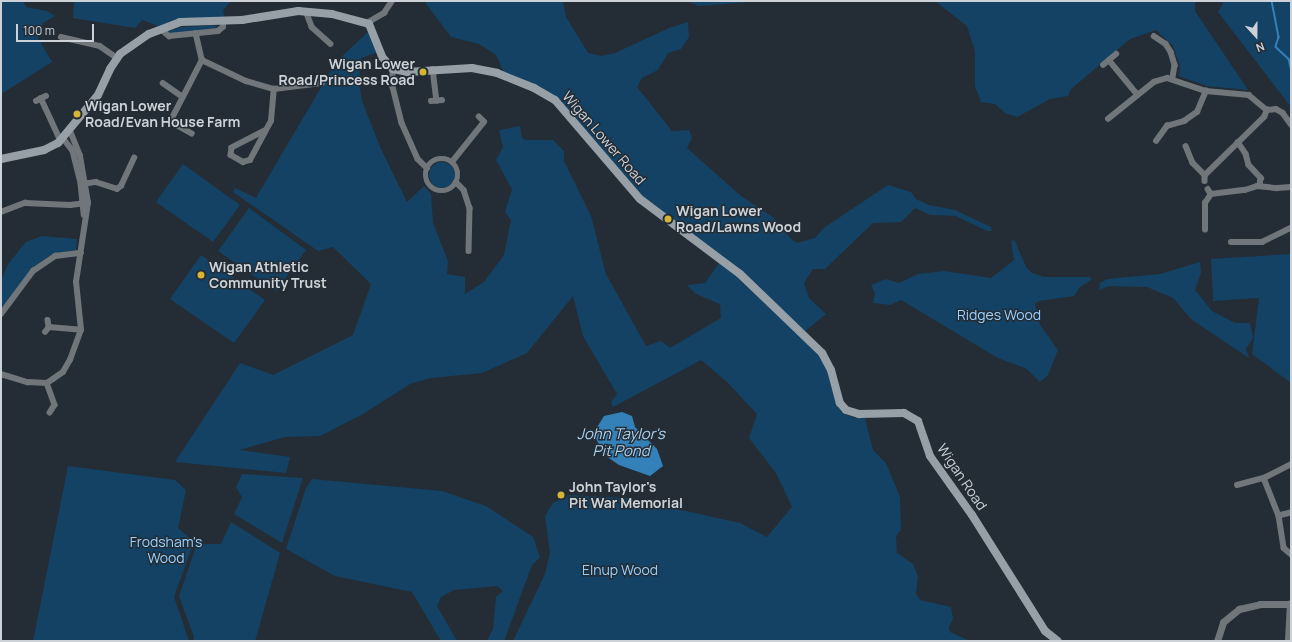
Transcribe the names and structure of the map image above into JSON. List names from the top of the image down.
{
  "streets": {
    "main road": ["Wigan Lower Road", "Wigan Road"]
  },
  "crossings": [
    ["Wigan Lower Road", "Wigan Road"]
  ],
  "water": ["John Taylor's Pit Pond"],
  "parks": ["Ridges Wood", "Frodsham's Wood", "Elnup Wood"],
  "places": [
    "Wigan Lower Road/Princess Road",
    "Wigan Lower Road/Evan House Farm",
    "Wigan Lower Road/Lawns Wood",
    "Wigan Athletic Community Trust",
    "John Taylor's Pit War Memorial"
  ],
  "scale_bar": "100 m",
  "north": "bottom"
}
